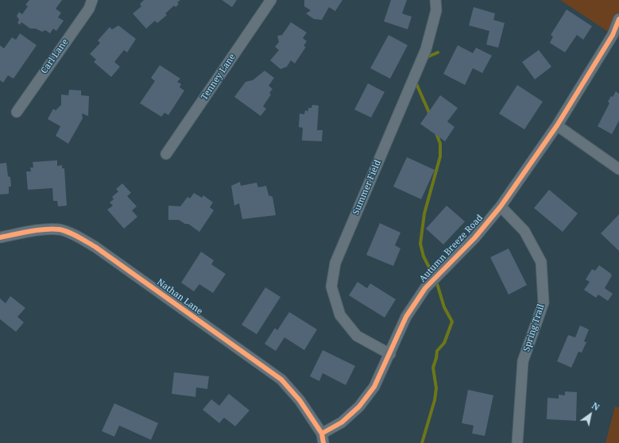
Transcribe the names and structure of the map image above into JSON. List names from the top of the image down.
{
  "streets": {
    "street": [
      "Carl Lane",
      "Tenney Lane",
      "Summer Field",
      "Autumn Breeze Road",
      "Nathan Lane",
      "Spring Trail"
    ]
  },
  "crossings": [
    ["Summer Field", "Autumn Breeze Road"],
    ["Autumn Breeze Road", "Nathan Lane"],
    ["Autumn Breeze Road", "Spring Trail"]
  ],
  "north": "top right"
}
